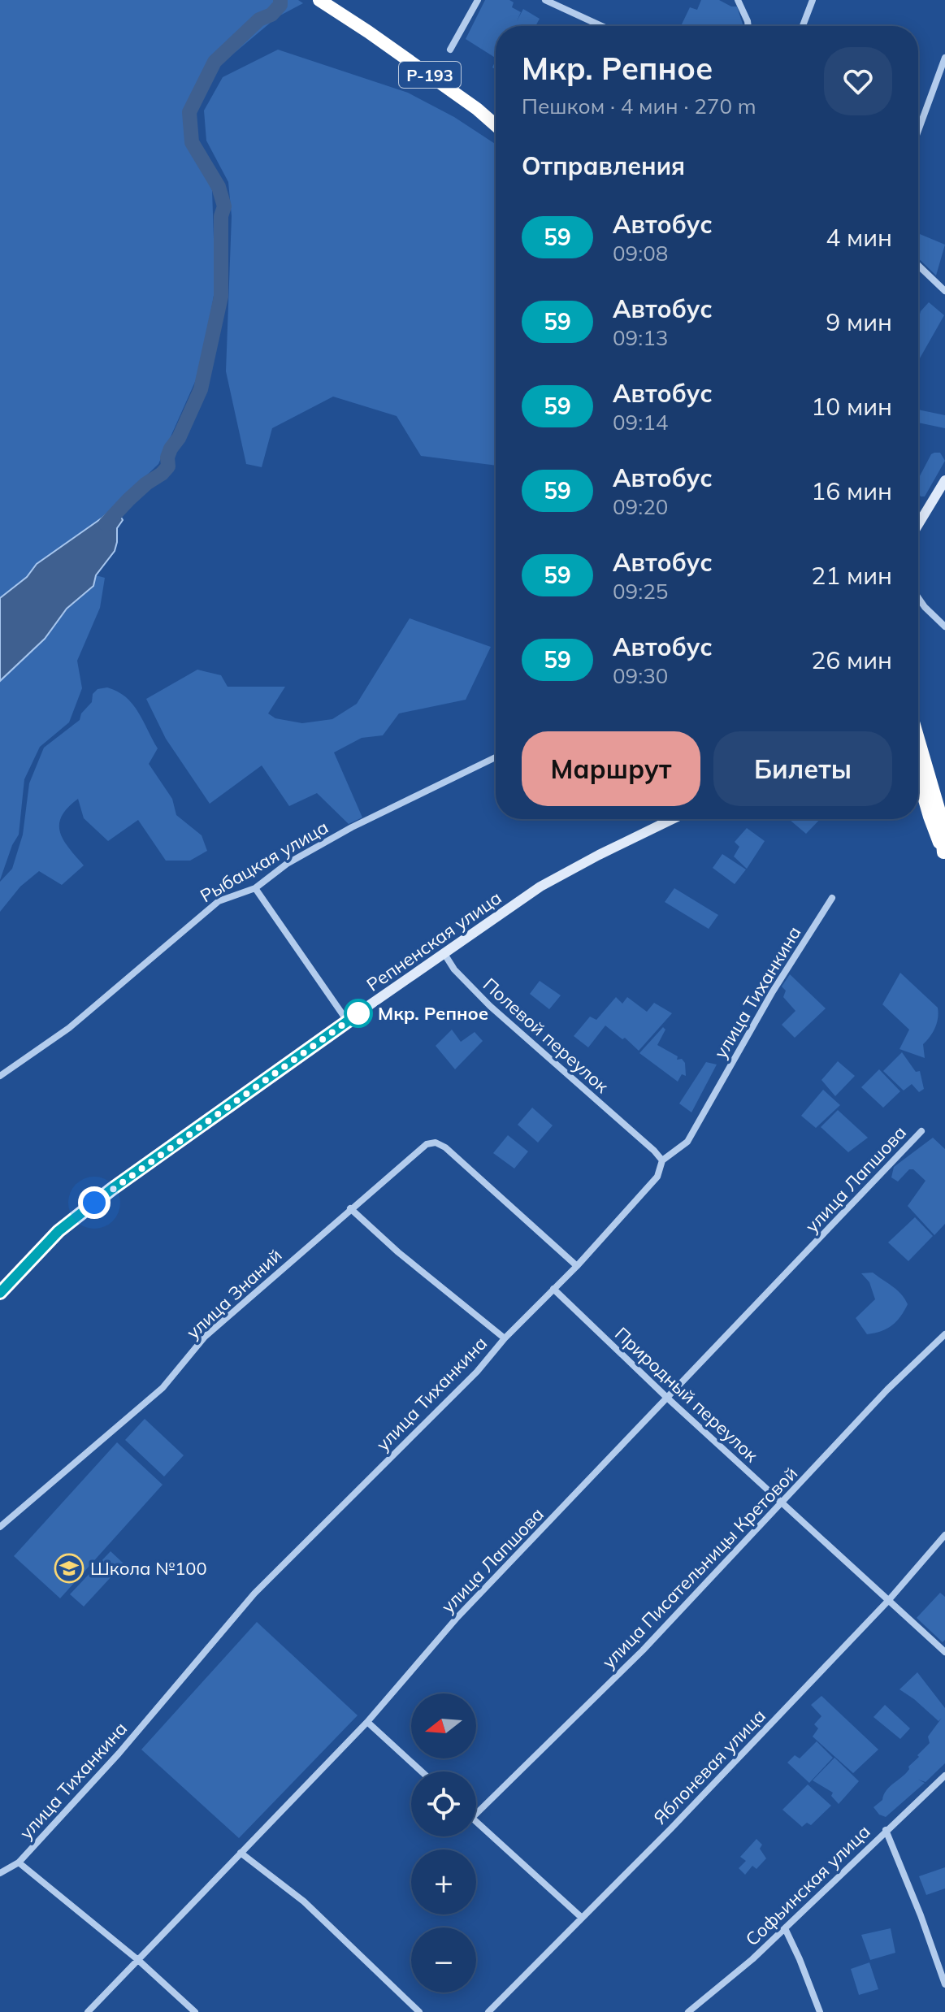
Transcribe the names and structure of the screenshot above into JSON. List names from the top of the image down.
{
  "streets": {
    "highway": ["Р-193"],
    "street": [
      "Рыбацкая улица",
      "Репненская улица",
      "улица Тиханкина",
      "Полевой переулок",
      "улица Лапшова",
      "улица Знаний",
      "Природный переулок",
      "улица Писательницы Кретовой",
      "Яблоневая улица",
      "Софьинская улица"
    ]
  },
  "crossings": [
    ["Репненская улица", "Полевой переулок"],
    ["улица Тиханкина", "Полевой переулок"],
    ["улица Тиханкина", "улица Знаний"],
    ["улица Тиханкина", "Природный переулок"],
    ["улица Лапшова", "Природный переулок"],
    ["Природный переулок", "улица Писательницы Кретовой"],
    ["Природный переулок", "Яблоневая улица"]
  ],
  "places": {
    "other": ["Мкр. Репное"],
    "school or university": ["Школа №100"]
  },
  "lines": ["bus line 59"],
  "north": "left",
  "page": {
    "heading": [
      ["Мкр. Репное", "Пешком · 4 мин · 270 m"],
      "Отправления"
    ],
    "list": [
      {
        "mark": "59",
        "name": "Автобус",
        "note": "09:08",
        "value": "4 мин"
      },
      {
        "mark": "59",
        "name": "Автобус",
        "note": "09:13",
        "value": "9 мин"
      },
      {
        "mark": "59",
        "name": "Автобус",
        "note": "09:14",
        "value": "10 мин"
      },
      {
        "mark": "59",
        "name": "Автобус",
        "note": "09:20",
        "value": "16 мин"
      },
      {
        "mark": "59",
        "name": "Автобус",
        "note": "09:25",
        "value": "21 мин"
      },
      {
        "mark": "59",
        "name": "Автобус",
        "note": "09:30",
        "value": "26 мин"
      }
    ],
    "buttons": ["Маршрут", "Билеты"],
    "map_buttons": ["+", "−"]
  }
}
